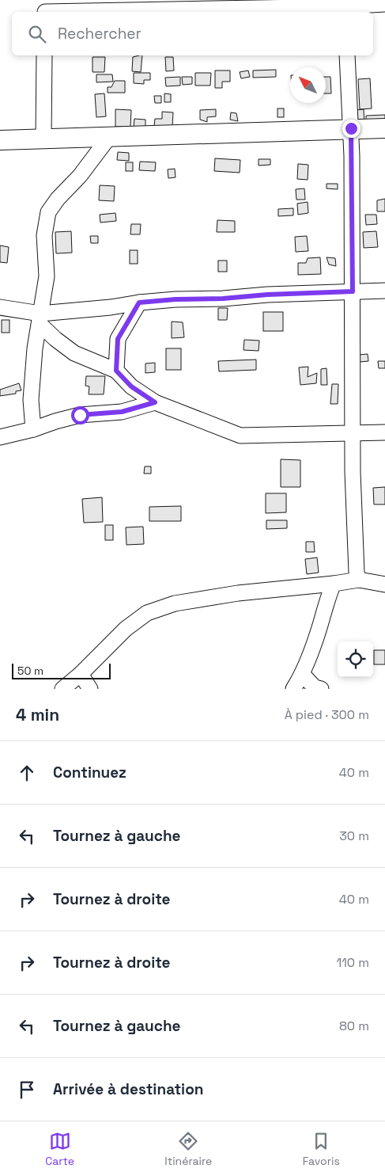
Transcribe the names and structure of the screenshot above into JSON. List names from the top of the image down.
{
  "scale_bar": "50 m",
  "north": "top left",
  "page": {
    "search": "Rechercher",
    "scale": "50 m",
    "heading": ["4 min", "À pied · 300 m"],
    "list": [
      ["Continuez", "40 m"],
      ["Tournez à gauche", "30 m"],
      ["Tournez à droite", "40 m"],
      ["Tournez à droite", "110 m"],
      ["Tournez à gauche", "80 m"],
      "Arrivée à destination"
    ],
    "nav": ["Carte", "Itinéraire", "Favoris"]
  }
}
